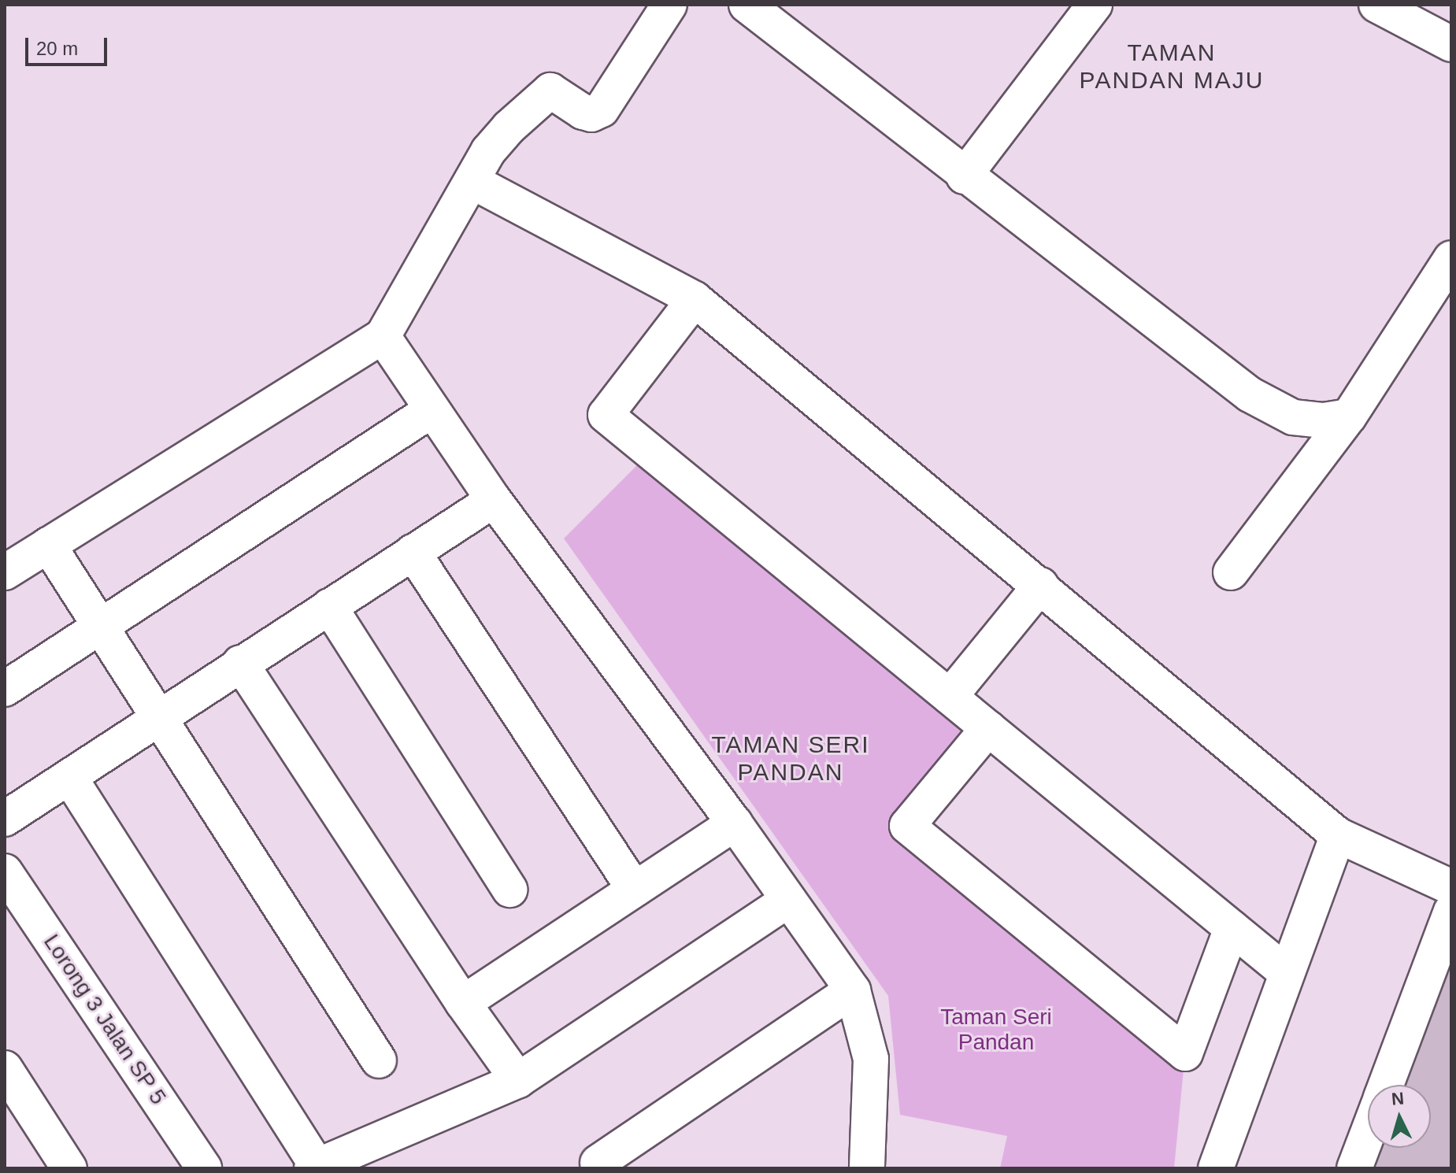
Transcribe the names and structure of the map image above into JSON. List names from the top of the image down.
{
  "streets": {
    "street": ["Lorong 3 Jalan SP 5"]
  },
  "districts": ["TAMAN PANDAN MAJU", "TAMAN SERI PANDAN"],
  "parks": ["Taman Seri Pandan"],
  "scale_bar": "20 m",
  "north": "top"
}
